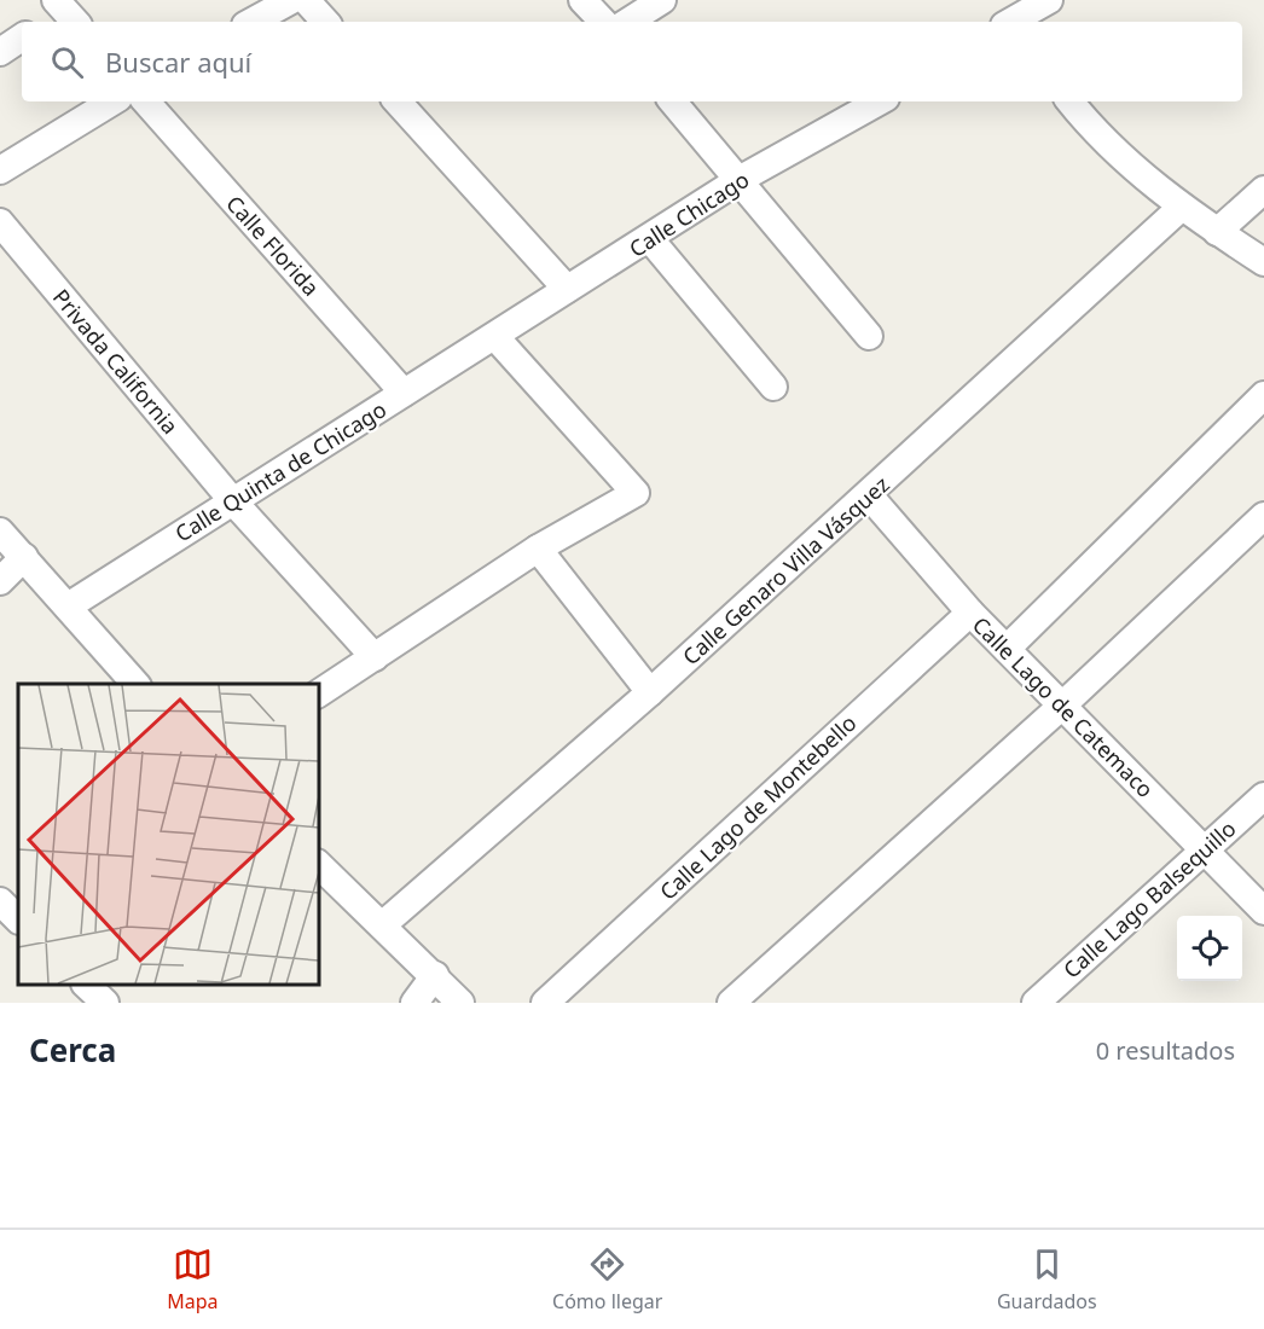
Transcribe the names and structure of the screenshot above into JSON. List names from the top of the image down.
{
  "streets": {
    "street": [
      "Calle Chicago",
      "Calle Florida",
      "Privada California",
      "Calle Quinta de Chicago",
      "Calle Genaro Villa Vásquez",
      "Calle Lago de Catemaco",
      "Calle Lago de Montebello",
      "Calle Lago Balsequillo"
    ]
  },
  "crossings": [
    ["Calle Chicago", "Calle Quinta de Chicago"],
    ["Calle Florida", "Calle Quinta de Chicago"],
    ["Privada California", "Calle Quinta de Chicago"],
    ["Calle Genaro Villa Vásquez", "Calle Lago de Catemaco"],
    ["Calle Lago de Catemaco", "Calle Lago de Montebello"],
    ["Calle Lago de Catemaco", "Calle Lago Balsequillo"]
  ],
  "page": {
    "search": "Buscar aquí",
    "heading": ["Cerca", "0 resultados"],
    "nav": ["Mapa", "Cómo llegar", "Guardados"]
  }
}
